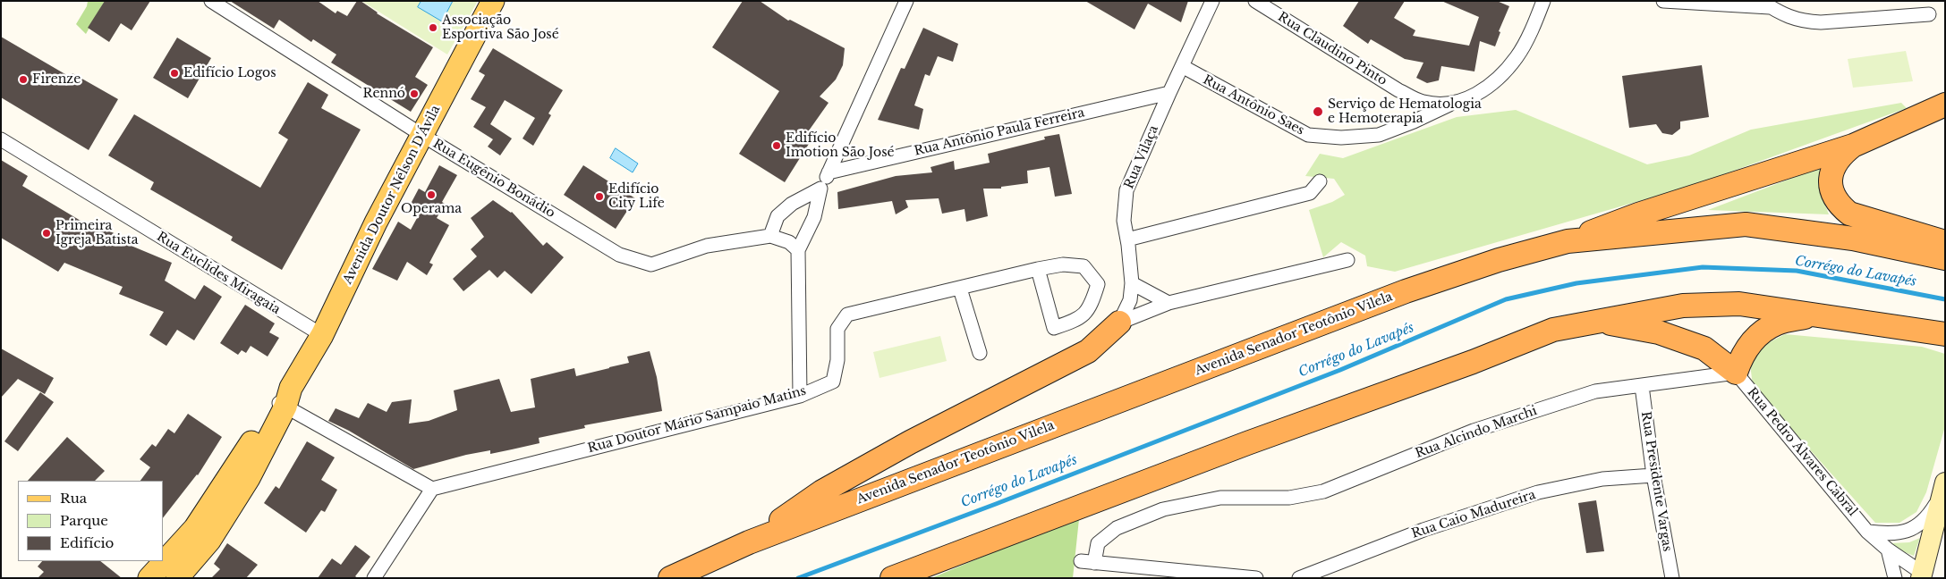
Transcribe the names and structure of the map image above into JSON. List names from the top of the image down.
{
  "streets": {
    "highway": ["Avenida Senador Teotônio Vilela"],
    "main road": ["Avenida Doutor Nélson D'Ávila"],
    "street": [
      "Rua Claudino Pinto",
      "Rua Antônio Saes",
      "Rua Antônio Paula Ferreira",
      "Rua Vilaça",
      "Rua Eugênio Bonádio",
      "Rua Euclides Miragaia",
      "Rua Doutor Mário Sampaio Matins",
      "Rua Alcindo Marchi",
      "Rua Pedro Álvares Cabral",
      "Rua Presidente Vargas",
      "Rua Caio Madureira"
    ]
  },
  "crossings": [
    ["Rua Claudino Pinto", "Rua Antônio Saes"],
    ["Rua Antônio Saes", "Rua Vilaça"],
    ["Rua Antônio Paula Ferreira", "Rua Vilaça"],
    ["Rua Eugênio Bonádio", "Avenida Doutor Nélson D'Ávila"],
    ["Avenida Doutor Nélson D'Ávila", "Rua Euclides Miragaia"],
    ["Rua Alcindo Marchi", "Rua Pedro Álvares Cabral"],
    ["Rua Alcindo Marchi", "Rua Presidente Vargas"],
    ["Rua Presidente Vargas", "Rua Caio Madureira"]
  ],
  "water": ["Corrégo do Lavapés"],
  "places": [
    "Associação Esportiva São José",
    "Edifício Logos",
    "Firenze",
    "Rennó",
    "Serviço de Hematologia e Hemoterapia",
    "Edifício Imotion São José",
    "Operama",
    "Edifício City Life",
    "Primeira Igreja Batista"
  ],
  "legend": ["Rua", "Parque", "Edifício"]
}
